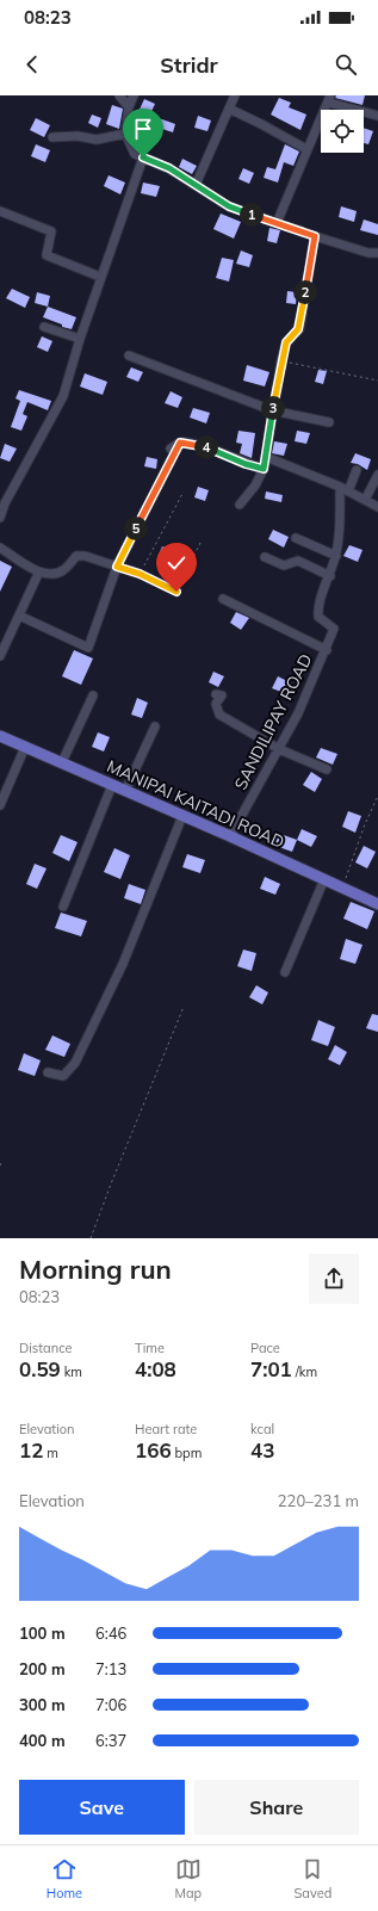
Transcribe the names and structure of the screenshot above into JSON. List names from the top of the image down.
{
  "streets": {
    "main road": ["MANIPAI KAITADI ROAD"],
    "street": ["SANDILIPAY ROAD"]
  },
  "crossings": [
    ["SANDILIPAY ROAD", "MANIPAI KAITADI ROAD"]
  ],
  "page": {
    "status": "08:23",
    "header": "Stridr",
    "pins": [
      "1",
      "2",
      "3",
      "4",
      "5"
    ],
    "heading": ["Morning run", "08:23"],
    "stats": [
      ["Distance", "0.59 km"],
      ["Time", "4:08"],
      ["Pace", "7:01 /km"],
      ["Elevation", "12 m"],
      ["Heart rate", "166 bpm"],
      ["kcal", "43"]
    ],
    "chart": ["Elevation", "220–231 m"],
    "list": [
      {
        "name": "100 m",
        "note": "6:46"
      },
      {
        "name": "200 m",
        "note": "7:13"
      },
      {
        "name": "300 m",
        "note": "7:06"
      },
      {
        "name": "400 m",
        "note": "6:37"
      }
    ],
    "buttons": ["Save", "Share"],
    "tabs": ["Home", "Map", "Saved"]
  }
}
